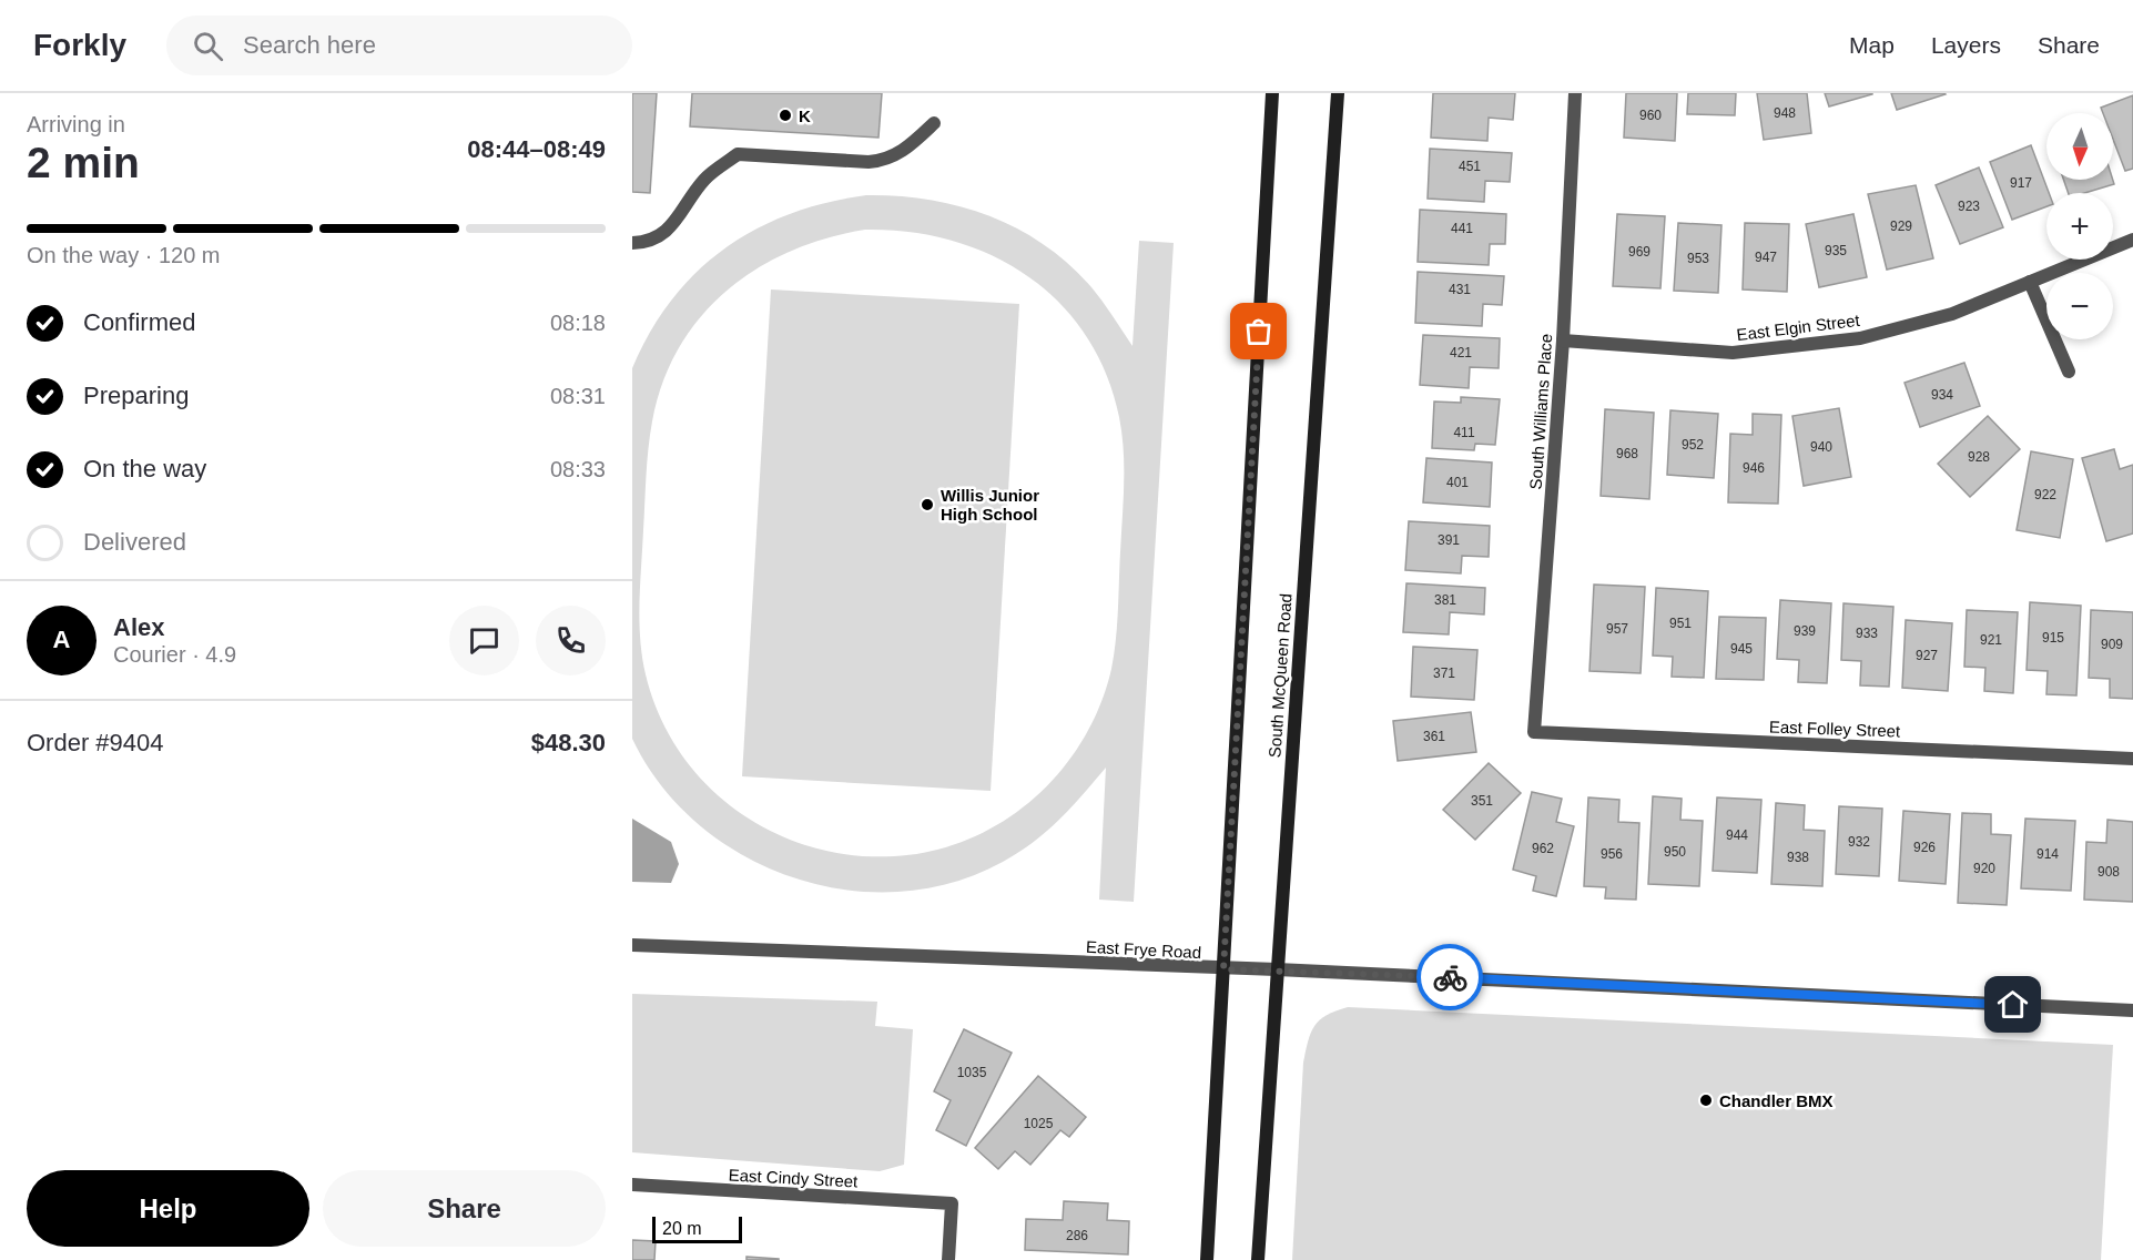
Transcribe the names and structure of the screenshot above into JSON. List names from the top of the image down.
{
  "streets": {
    "main road": ["South McQueen Road"],
    "street": [
      "East Elgin Street",
      "South Williams Place",
      "East Folley Street",
      "East Frye Road",
      "East Cindy Street"
    ]
  },
  "crossings": [
    ["East Elgin Street", "South Williams Place"],
    ["South Williams Place", "East Folley Street"],
    ["South McQueen Road", "East Frye Road"]
  ],
  "places": ["K", "Willis Junior High School", "Chandler BMX"],
  "house_numbers": [
    "948",
    "960",
    "451",
    "917",
    "923",
    "929",
    "441",
    "935",
    "969",
    "947",
    "953",
    "431",
    "421",
    "934",
    "411",
    "952",
    "940",
    "968",
    "928",
    "946",
    "401",
    "922",
    "391",
    "381",
    "951",
    "957",
    "939",
    "933",
    "915",
    "921",
    "909",
    "945",
    "927",
    "371",
    "361",
    "351",
    "944",
    "932",
    "926",
    "962",
    "950",
    "956",
    "914",
    "938",
    "920",
    "908",
    "1035",
    "1025",
    "286"
  ],
  "scale_bar": "20 m",
  "north": "bottom",
  "page": {
    "header": "Forkly",
    "search": "Search here",
    "nav": ["Map", "Layers", "Share"],
    "heading": ["2 min", "Arriving in", "08:44–08:49"],
    "panel": [
      "Alex",
      "Courier · 4.9",
      "Order #9404",
      "$48.30"
    ],
    "map_buttons": ["+", "−"],
    "bar": "On the way · 120 m",
    "list": [
      ["Confirmed", "08:18"],
      ["Preparing", "08:31"],
      ["On the way", "08:33"],
      "Delivered"
    ],
    "round": "A",
    "buttons": ["Help", "Share"],
    "scale": "20 m"
  }
}
